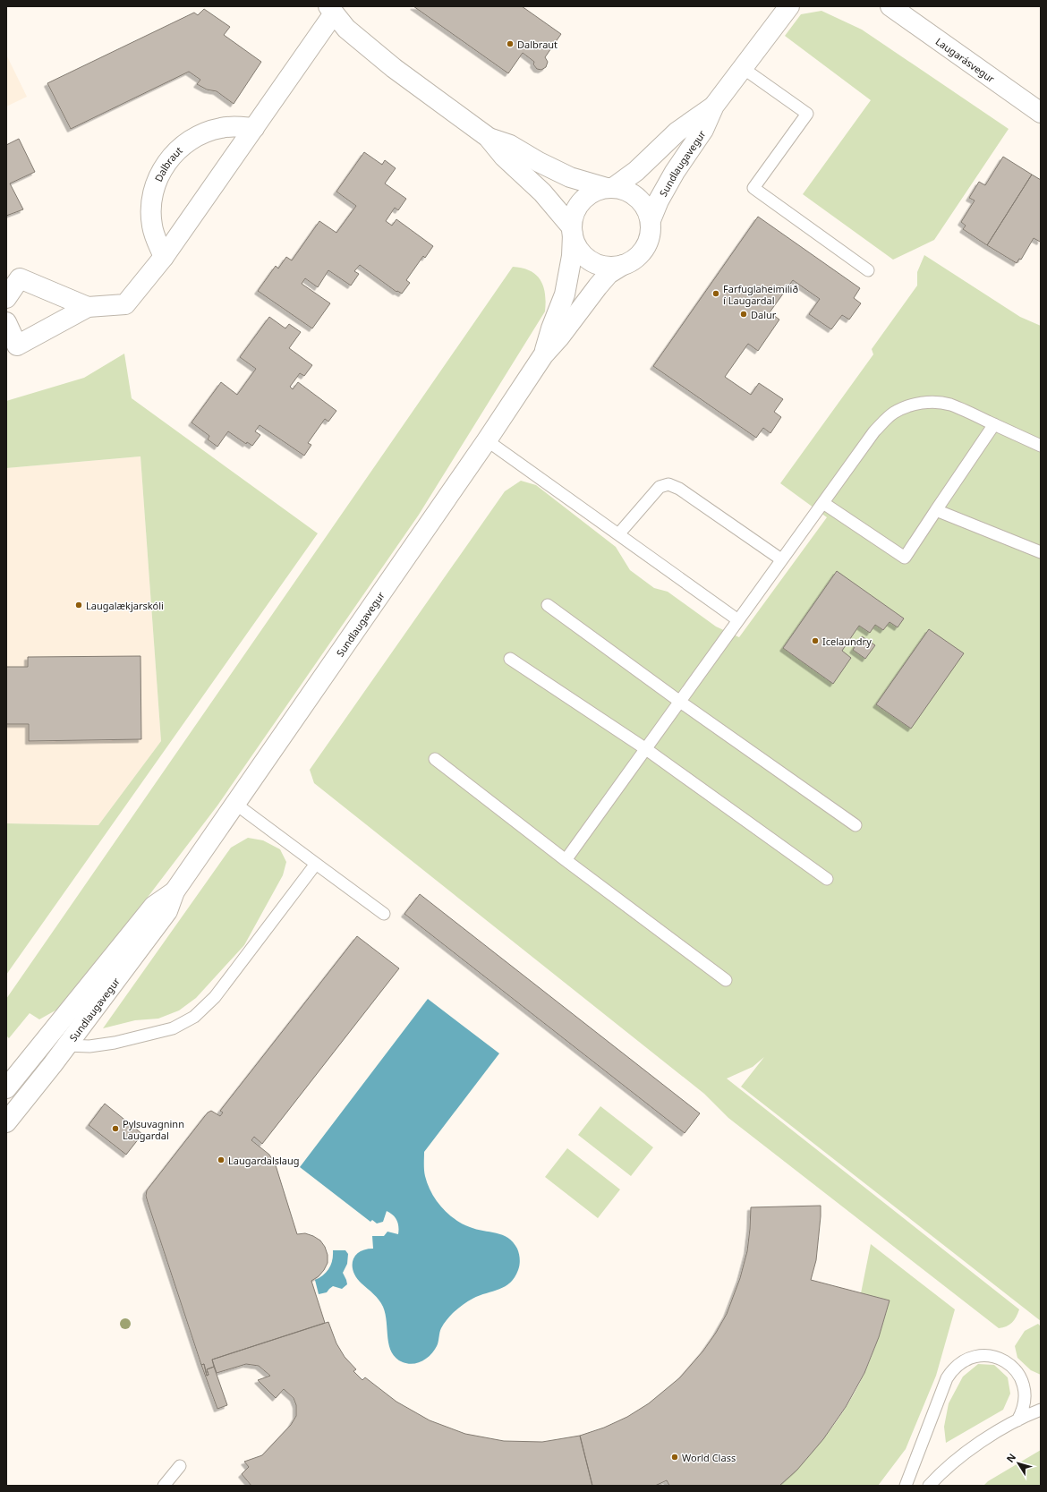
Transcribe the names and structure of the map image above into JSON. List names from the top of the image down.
{
  "streets": {
    "street": ["Laugarásvegur", "Sundlaugavegur", "Dalbraut"]
  },
  "places": [
    "Dalbraut",
    "Farfuglaheimilið í Laugardal",
    "Dalur",
    "Laugalækjarskóli",
    "Icelaundry",
    "Pylsuvagninn Laugardal",
    "Laugardalslaug",
    "World Class"
  ],
  "north": "top left"
}
